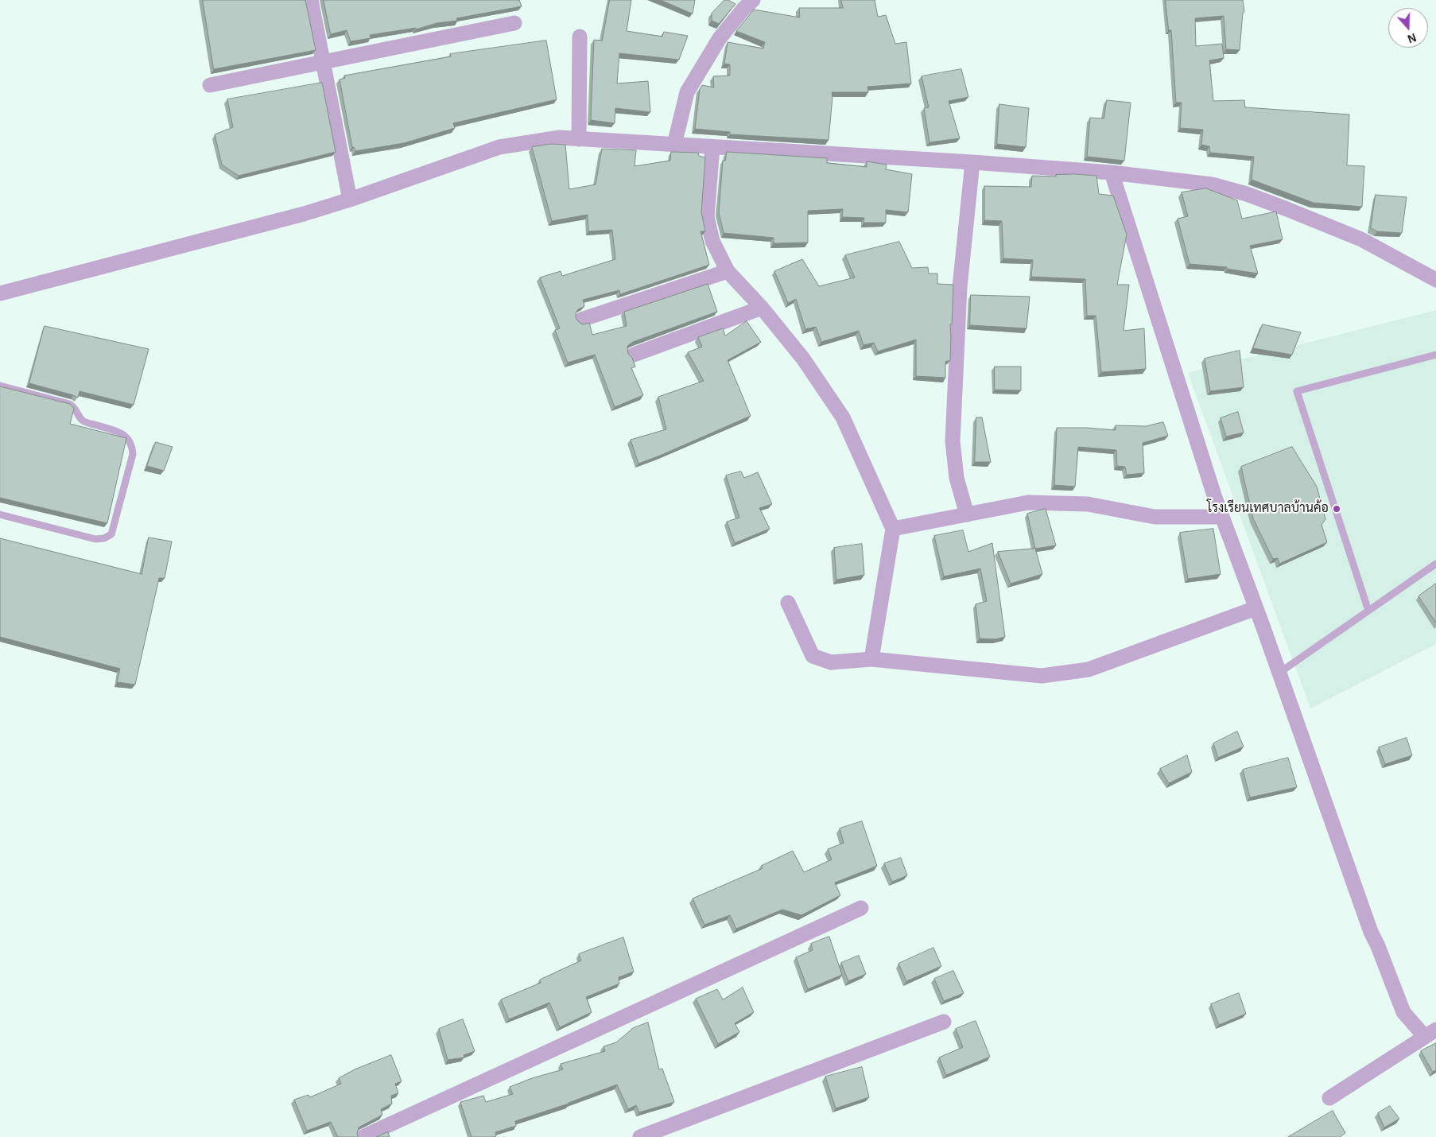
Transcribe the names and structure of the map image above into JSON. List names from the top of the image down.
{
  "places": ["โรงเรียนเทศบาลบ้านค้อ"],
  "north": "bottom"
}
